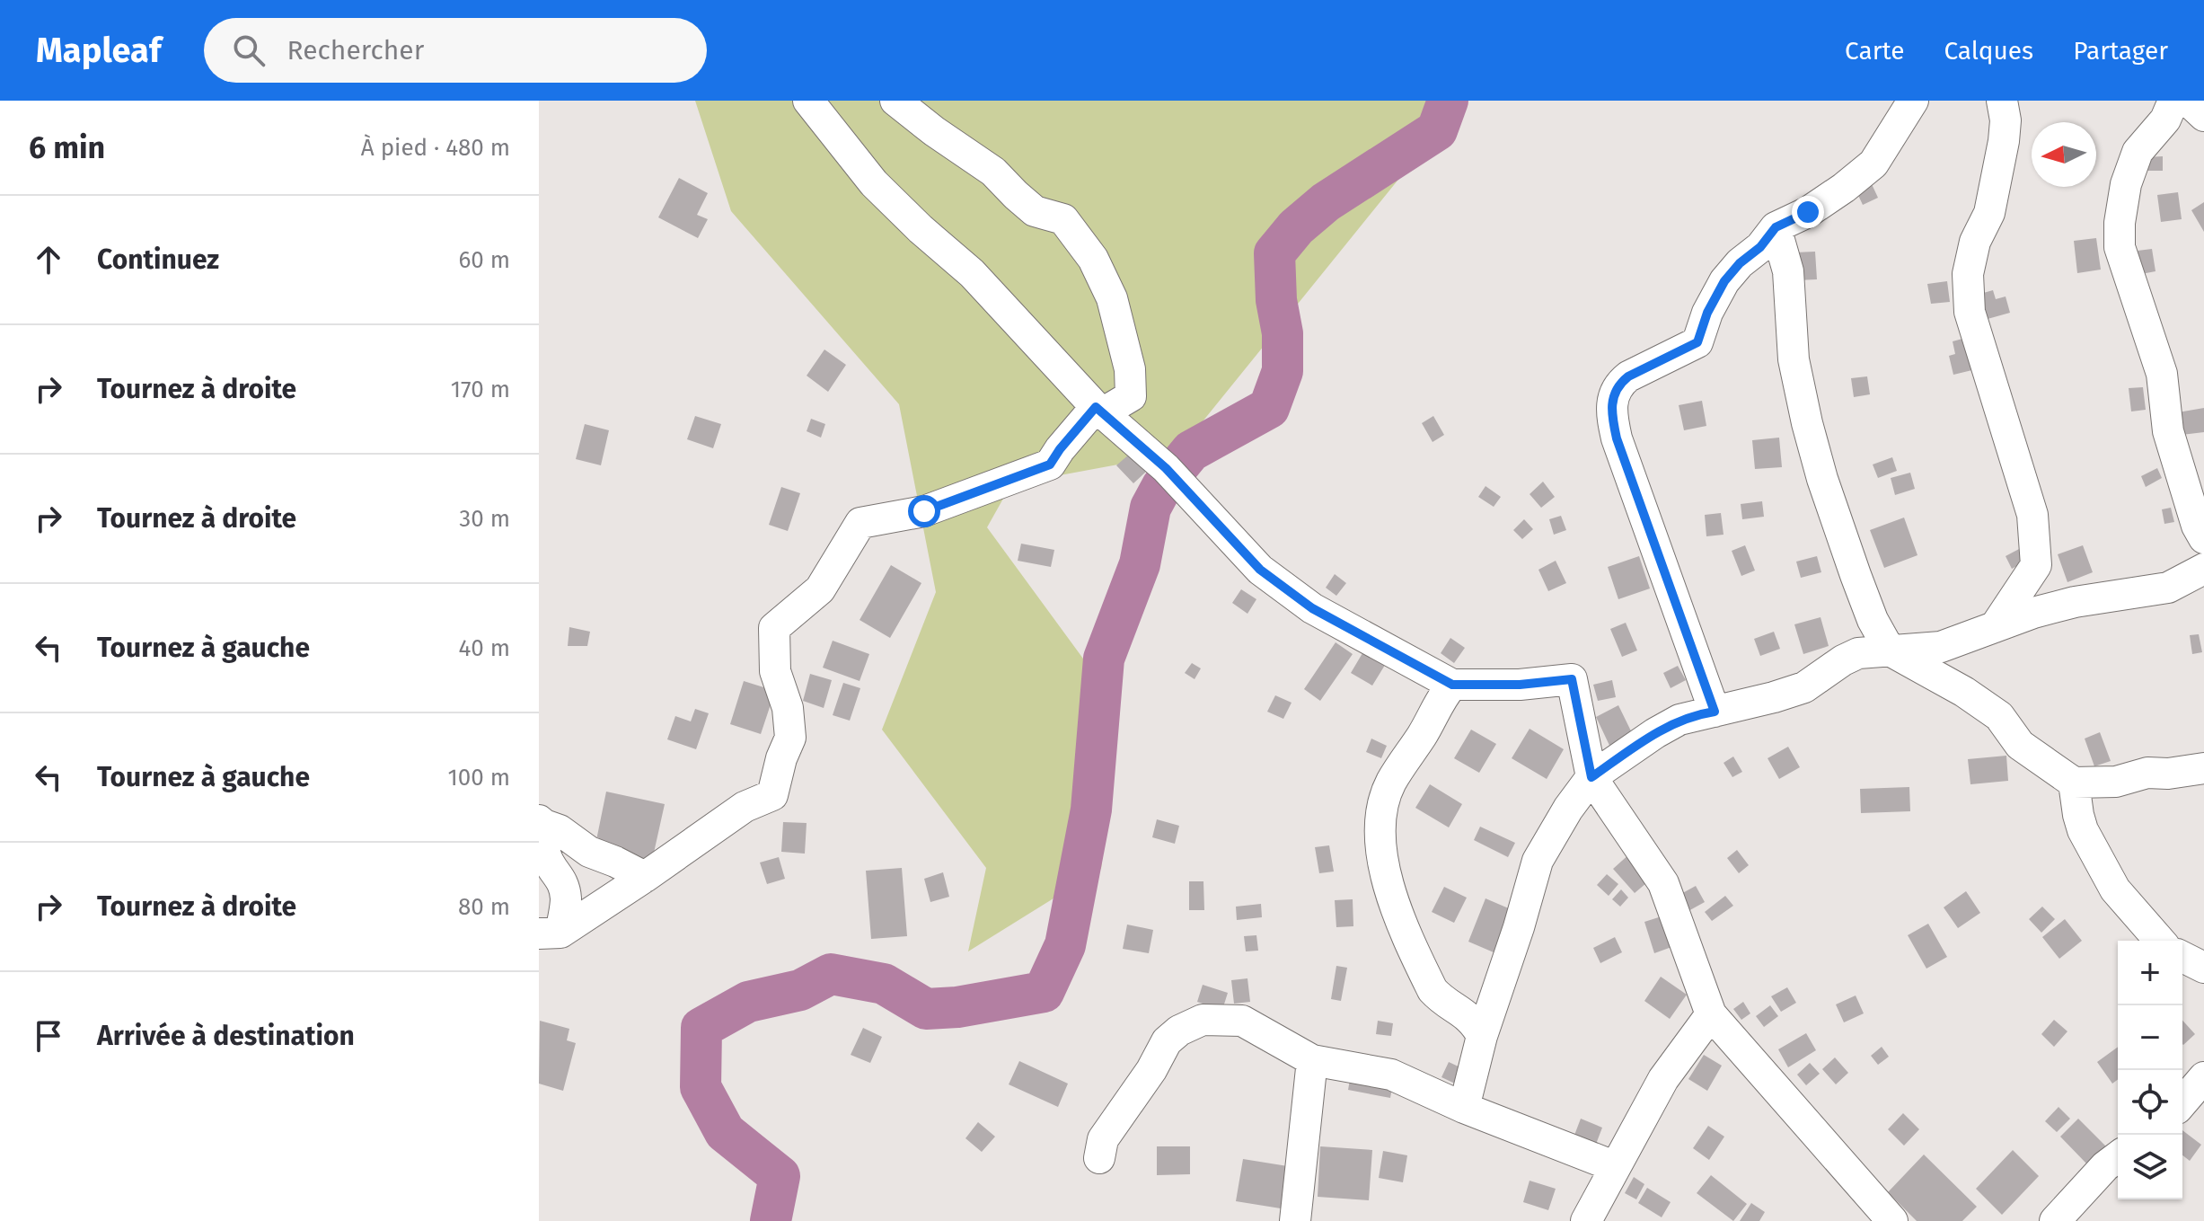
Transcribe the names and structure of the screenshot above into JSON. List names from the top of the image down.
{
  "north": "left",
  "page": {
    "header": "Mapleaf",
    "search": "Rechercher",
    "nav": ["Carte", "Calques", "Partager"],
    "heading": ["6 min", "À pied · 480 m"],
    "list": [
      ["Continuez", "60 m"],
      ["Tournez à droite", "170 m"],
      ["Tournez à droite", "30 m"],
      ["Tournez à gauche", "40 m"],
      ["Tournez à gauche", "100 m"],
      ["Tournez à droite", "80 m"],
      "Arrivée à destination"
    ],
    "map_buttons": ["+", "−"]
  }
}
